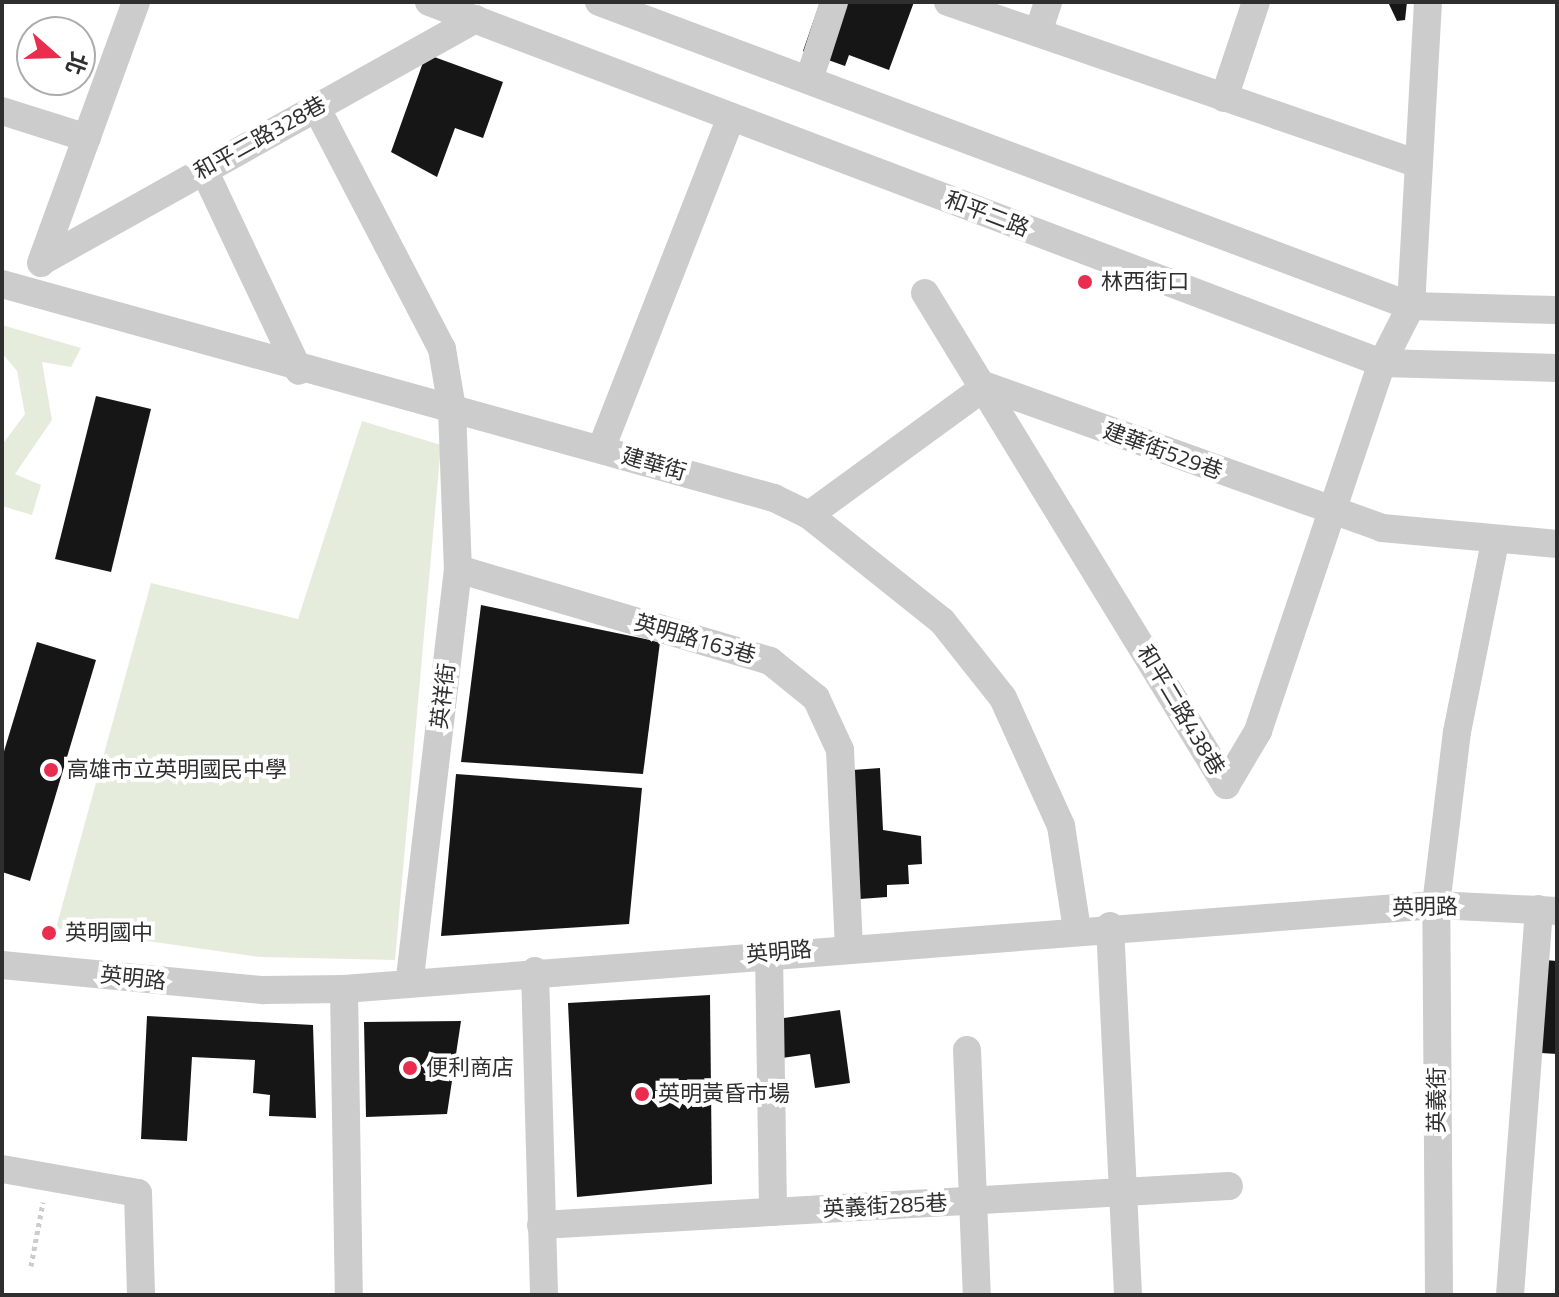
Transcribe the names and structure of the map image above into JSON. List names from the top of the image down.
{
  "streets": {
    "street": [
      "和平二路328巷",
      "和平二路",
      "建華街529巷",
      "建華街",
      "英明路163巷",
      "英祥街",
      "和平二路438巷",
      "英明路",
      "英義街",
      "英義街285巷"
    ]
  },
  "crossings": [
    ["和平二路328巷", "和平二路"],
    ["和平二路328巷", "建華街"],
    ["和平二路328巷", "英祥街"],
    ["和平二路", "和平二路438巷"],
    ["建華街529巷", "和平二路438巷"],
    ["建華街529巷", "英義街"],
    ["建華街", "英祥街"],
    ["建華街", "英明路"],
    ["英明路163巷", "英祥街"],
    ["英明路163巷", "英明路"],
    ["英祥街", "英明路"],
    ["英明路", "英義街"]
  ],
  "places": [
    "林西街口",
    "高雄市立英明國民中學",
    "英明國中",
    "便利商店",
    "英明黃昏市場"
  ],
  "north": "right"
}
